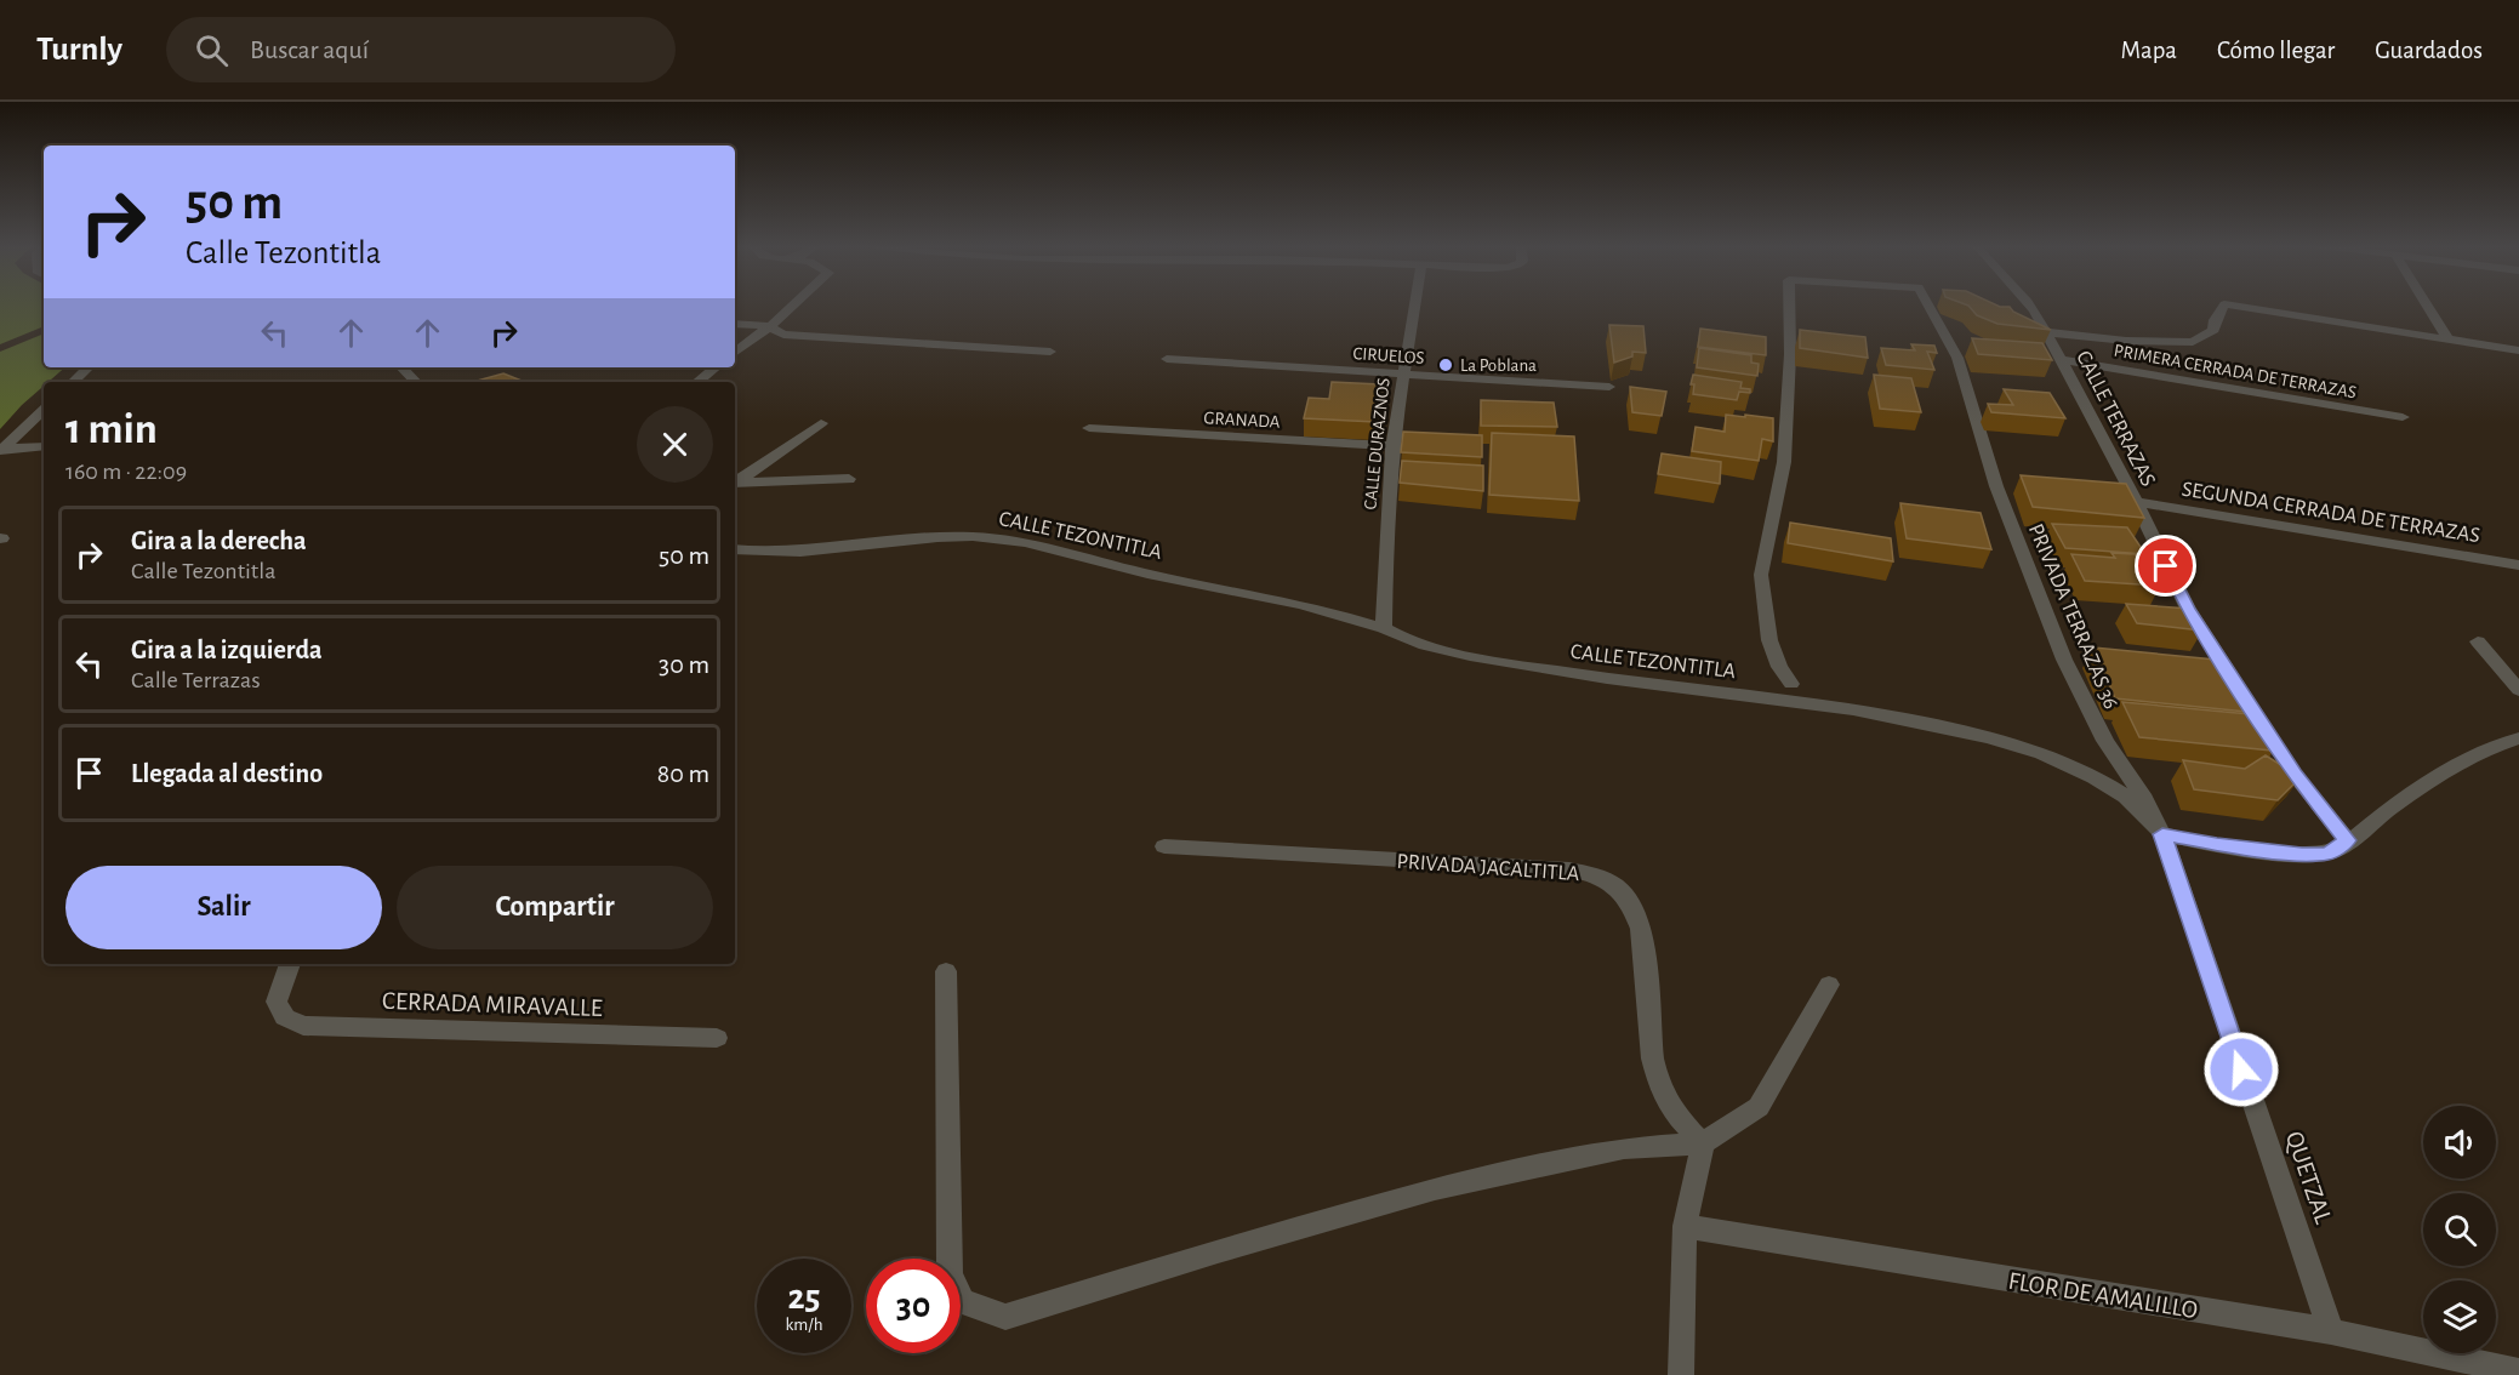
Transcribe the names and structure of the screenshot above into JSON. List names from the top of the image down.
{
  "streets": {
    "street": [
      "CIRUELOS",
      "PRIMERA CERRADA DE TERRAZAS",
      "CALLE TERRAZAS",
      "GRANADA",
      "CALLE DURAZNOS",
      "SEGUNDA CERRADA DE TERRAZAS",
      "CALLE TEZONTITLA",
      "PRIVADA TERRAZAS 36",
      "PRIVADA JACALTITLA",
      "CERRADA MIRAVALLE",
      "QUETZAL",
      "FLOR DE AMALILLO"
    ]
  },
  "crossings": [
    ["CIRUELOS", "CALLE DURAZNOS"],
    ["PRIMERA CERRADA DE TERRAZAS", "CALLE TERRAZAS"],
    ["CALLE TERRAZAS", "SEGUNDA CERRADA DE TERRAZAS"],
    ["GRANADA", "CALLE DURAZNOS"],
    ["CALLE DURAZNOS", "CALLE TEZONTITLA"],
    ["CALLE TEZONTITLA", "PRIVADA TERRAZAS 36"],
    ["CALLE TEZONTITLA", "QUETZAL"],
    ["PRIVADA TERRAZAS 36", "QUETZAL"],
    ["QUETZAL", "FLOR DE AMALILLO"]
  ],
  "places": ["La Poblana"],
  "page": {
    "header": "Turnly",
    "search": "Buscar aquí",
    "nav": ["Mapa", "Cómo llegar", "Guardados"],
    "turn": ["50 m", "Calle Tezontitla"],
    "heading": ["1 min", "160 m · 22:09"],
    "list": [
      {
        "name": "Gira a la derecha",
        "note": "Calle Tezontitla",
        "value": "50 m"
      },
      {
        "name": "Gira a la izquierda",
        "note": "Calle Terrazas",
        "value": "30 m"
      },
      {
        "name": "Llegada al destino",
        "value": "80 m"
      }
    ],
    "buttons": ["Salir", "Compartir"],
    "speed": "25 km/h",
    "limit": "30"
  }
}
